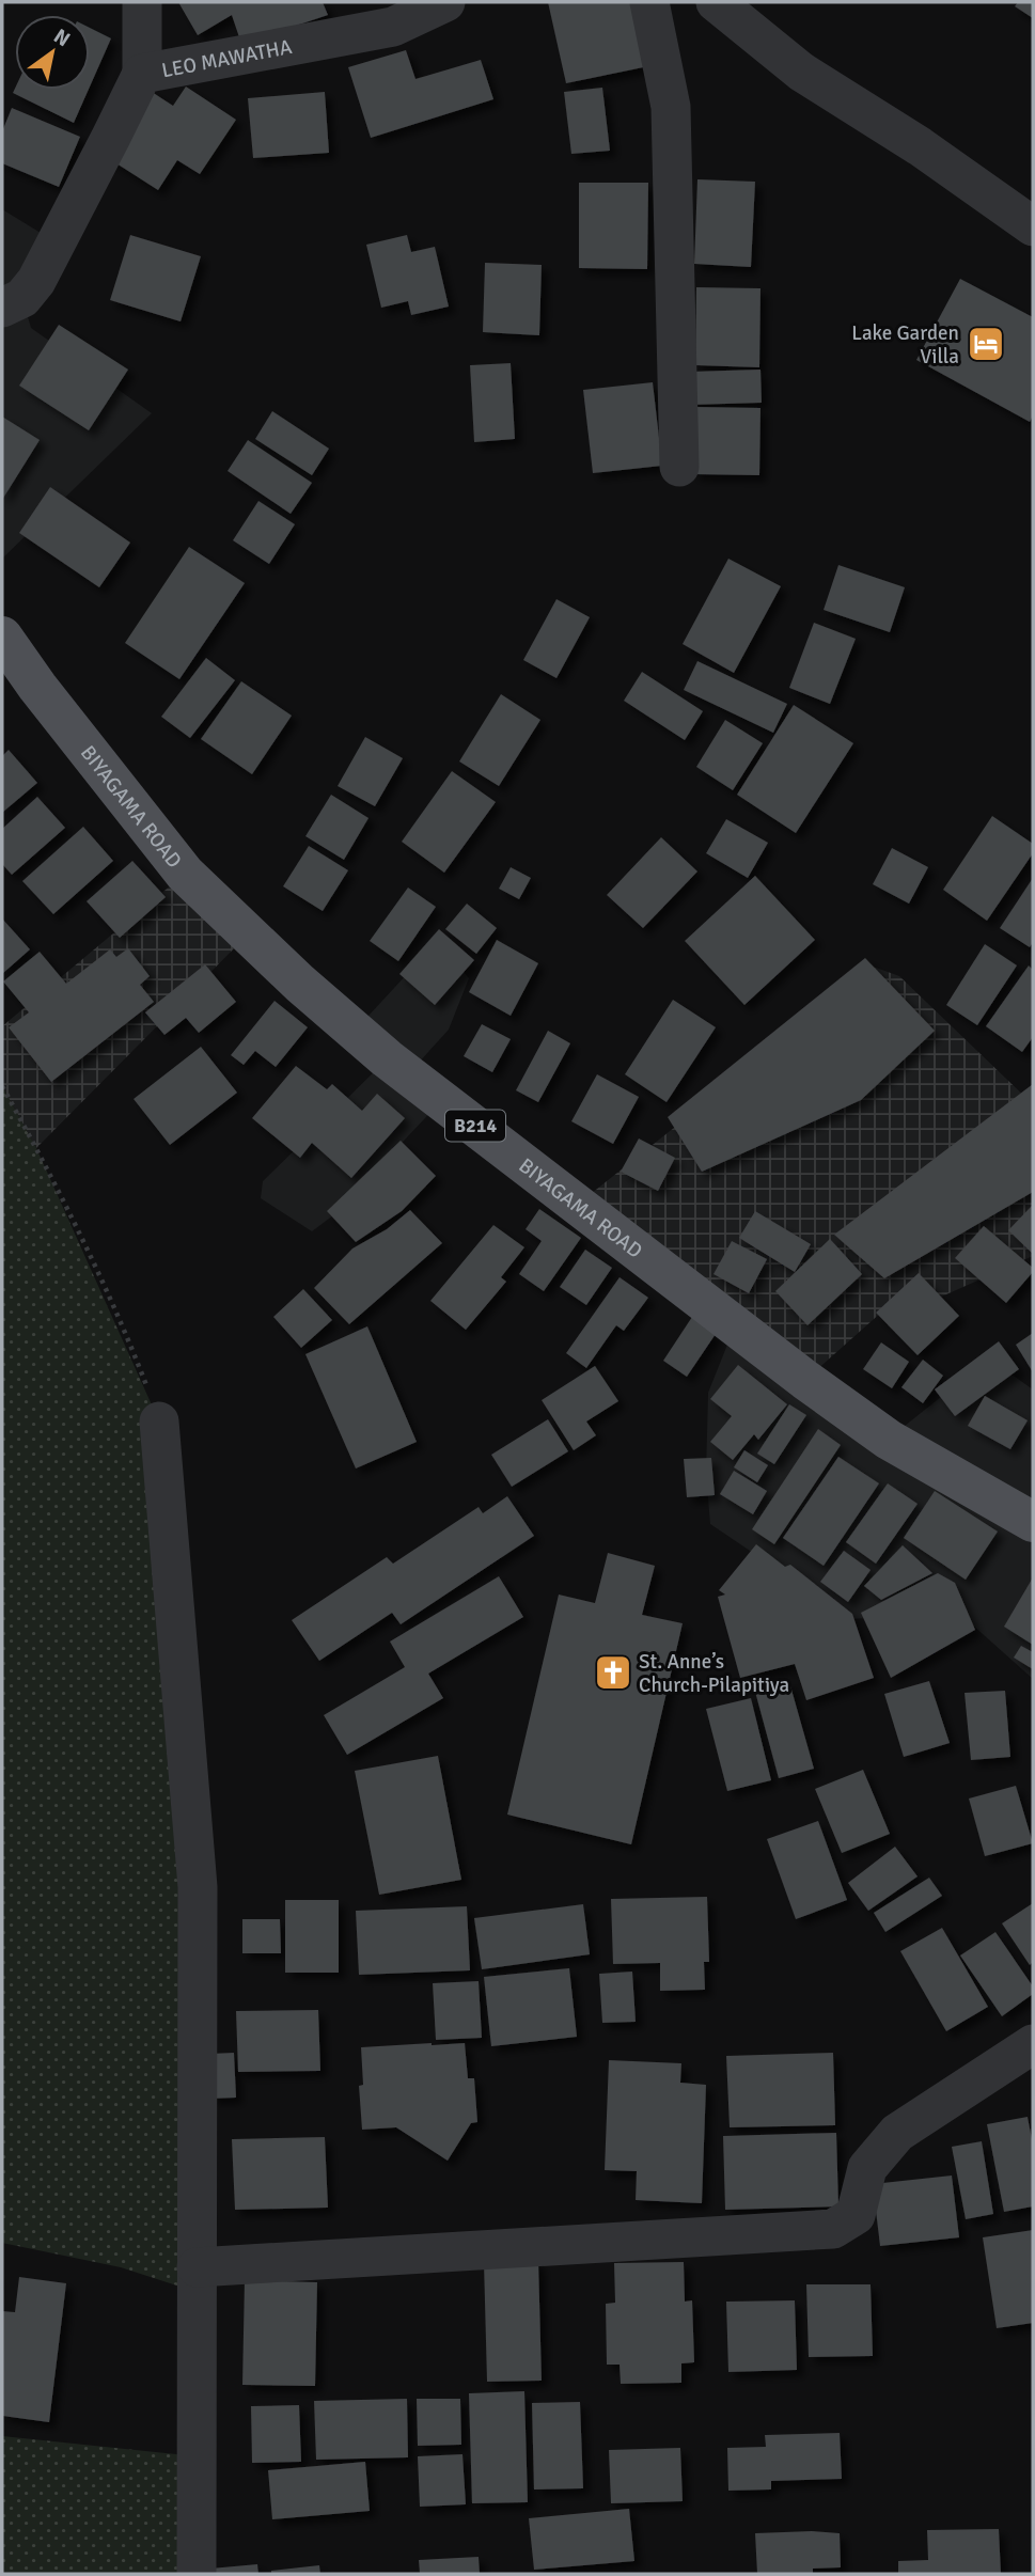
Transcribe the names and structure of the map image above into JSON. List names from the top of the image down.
{
  "streets": {
    "main road": ["BIYAGAMA ROAD", "B214"],
    "street": ["LEO MAWATHA"]
  },
  "places": {
    "hotel": ["Lake Garden Villa"],
    "church": ["St. Anne’s Church-Pilapitiya"]
  },
  "north": "top right"
}
